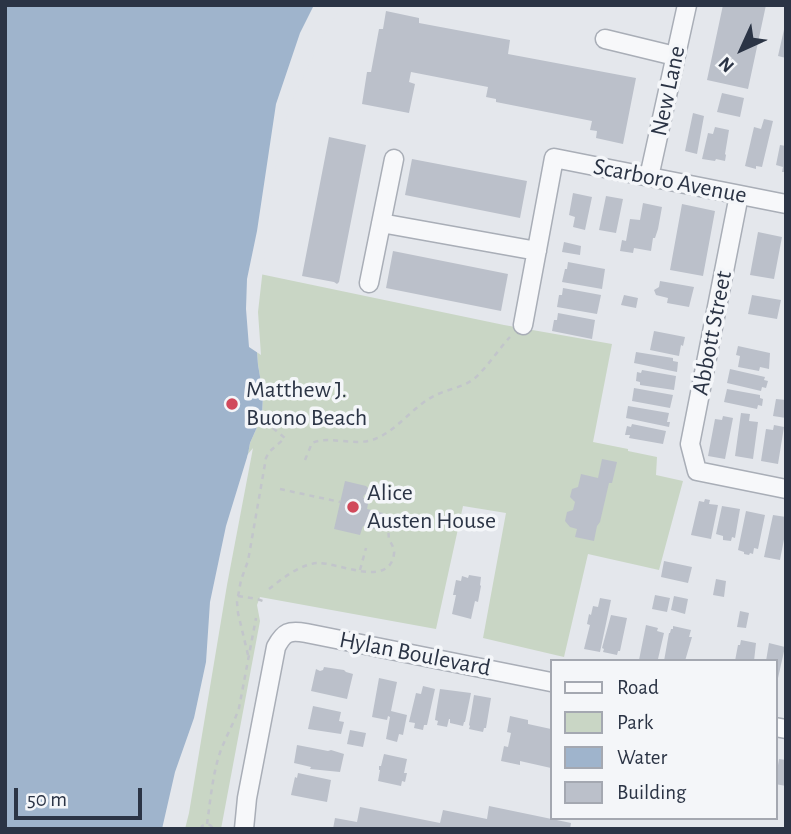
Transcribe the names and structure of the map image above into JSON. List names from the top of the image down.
{
  "streets": {
    "street": [
      "New Lane",
      "Scarboro Avenue",
      "Abbott Street",
      "Hylan Boulevard"
    ]
  },
  "crossings": [
    ["New Lane", "Scarboro Avenue"],
    ["Scarboro Avenue", "Abbott Street"]
  ],
  "places": ["Matthew J. Buono Beach", "Alice Austen House"],
  "legend": [
    "Road",
    "Park",
    "Water",
    "Building"
  ],
  "scale_bar": "50 m",
  "north": "bottom left"
}
